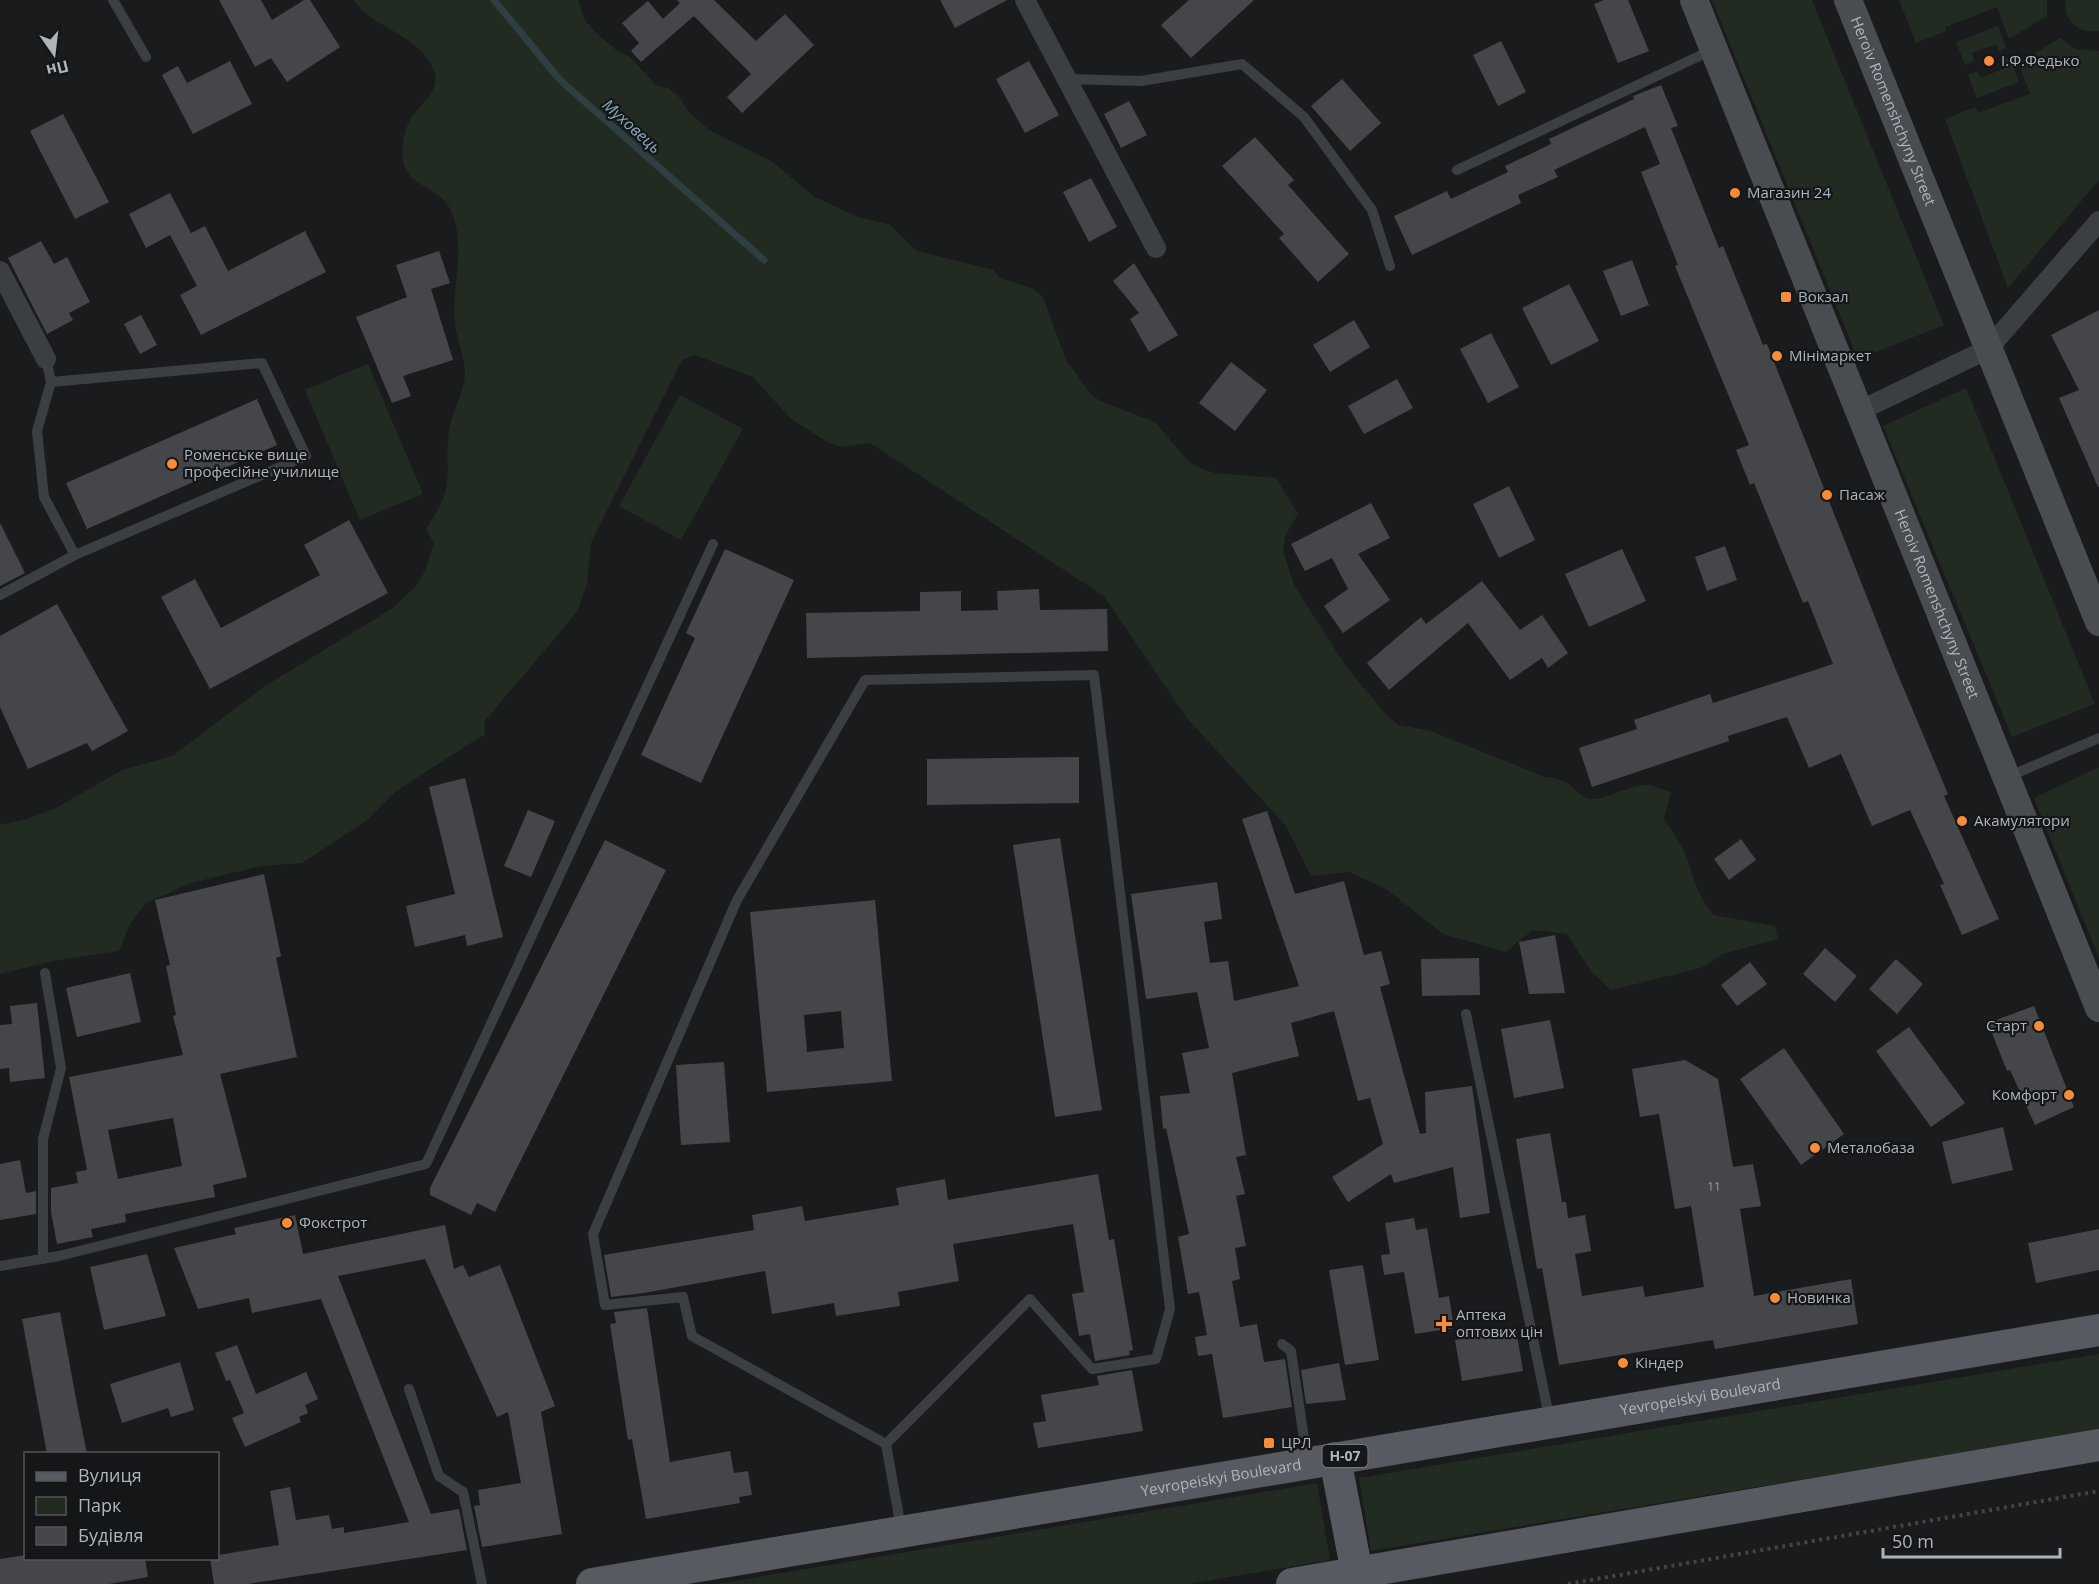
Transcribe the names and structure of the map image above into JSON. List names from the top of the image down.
{
  "streets": {
    "main road": ["Yevropeiskyi Boulevard", "Н-07"],
    "street": ["Heroiv Romenshchyny Street"]
  },
  "water": ["Муховець"],
  "places": {
    "other": [
      "І.Ф.Федько",
      "Магазин 24",
      "Мінімаркет",
      "Роменське вище професійне училище",
      "Пасаж",
      "Акамулятори",
      "Старт",
      "Комфорт",
      "Металобаза",
      "Фокстрот",
      "Новинка",
      "Кіндер"
    ],
    "transit": ["Вокзал", "ЦРЛ"],
    "health": ["Аптека оптових цін"]
  },
  "house_numbers": ["11"],
  "legend": ["Вулиця", "Парк", "Будівля"],
  "scale_bar": "50 m",
  "north": "bottom"
}
